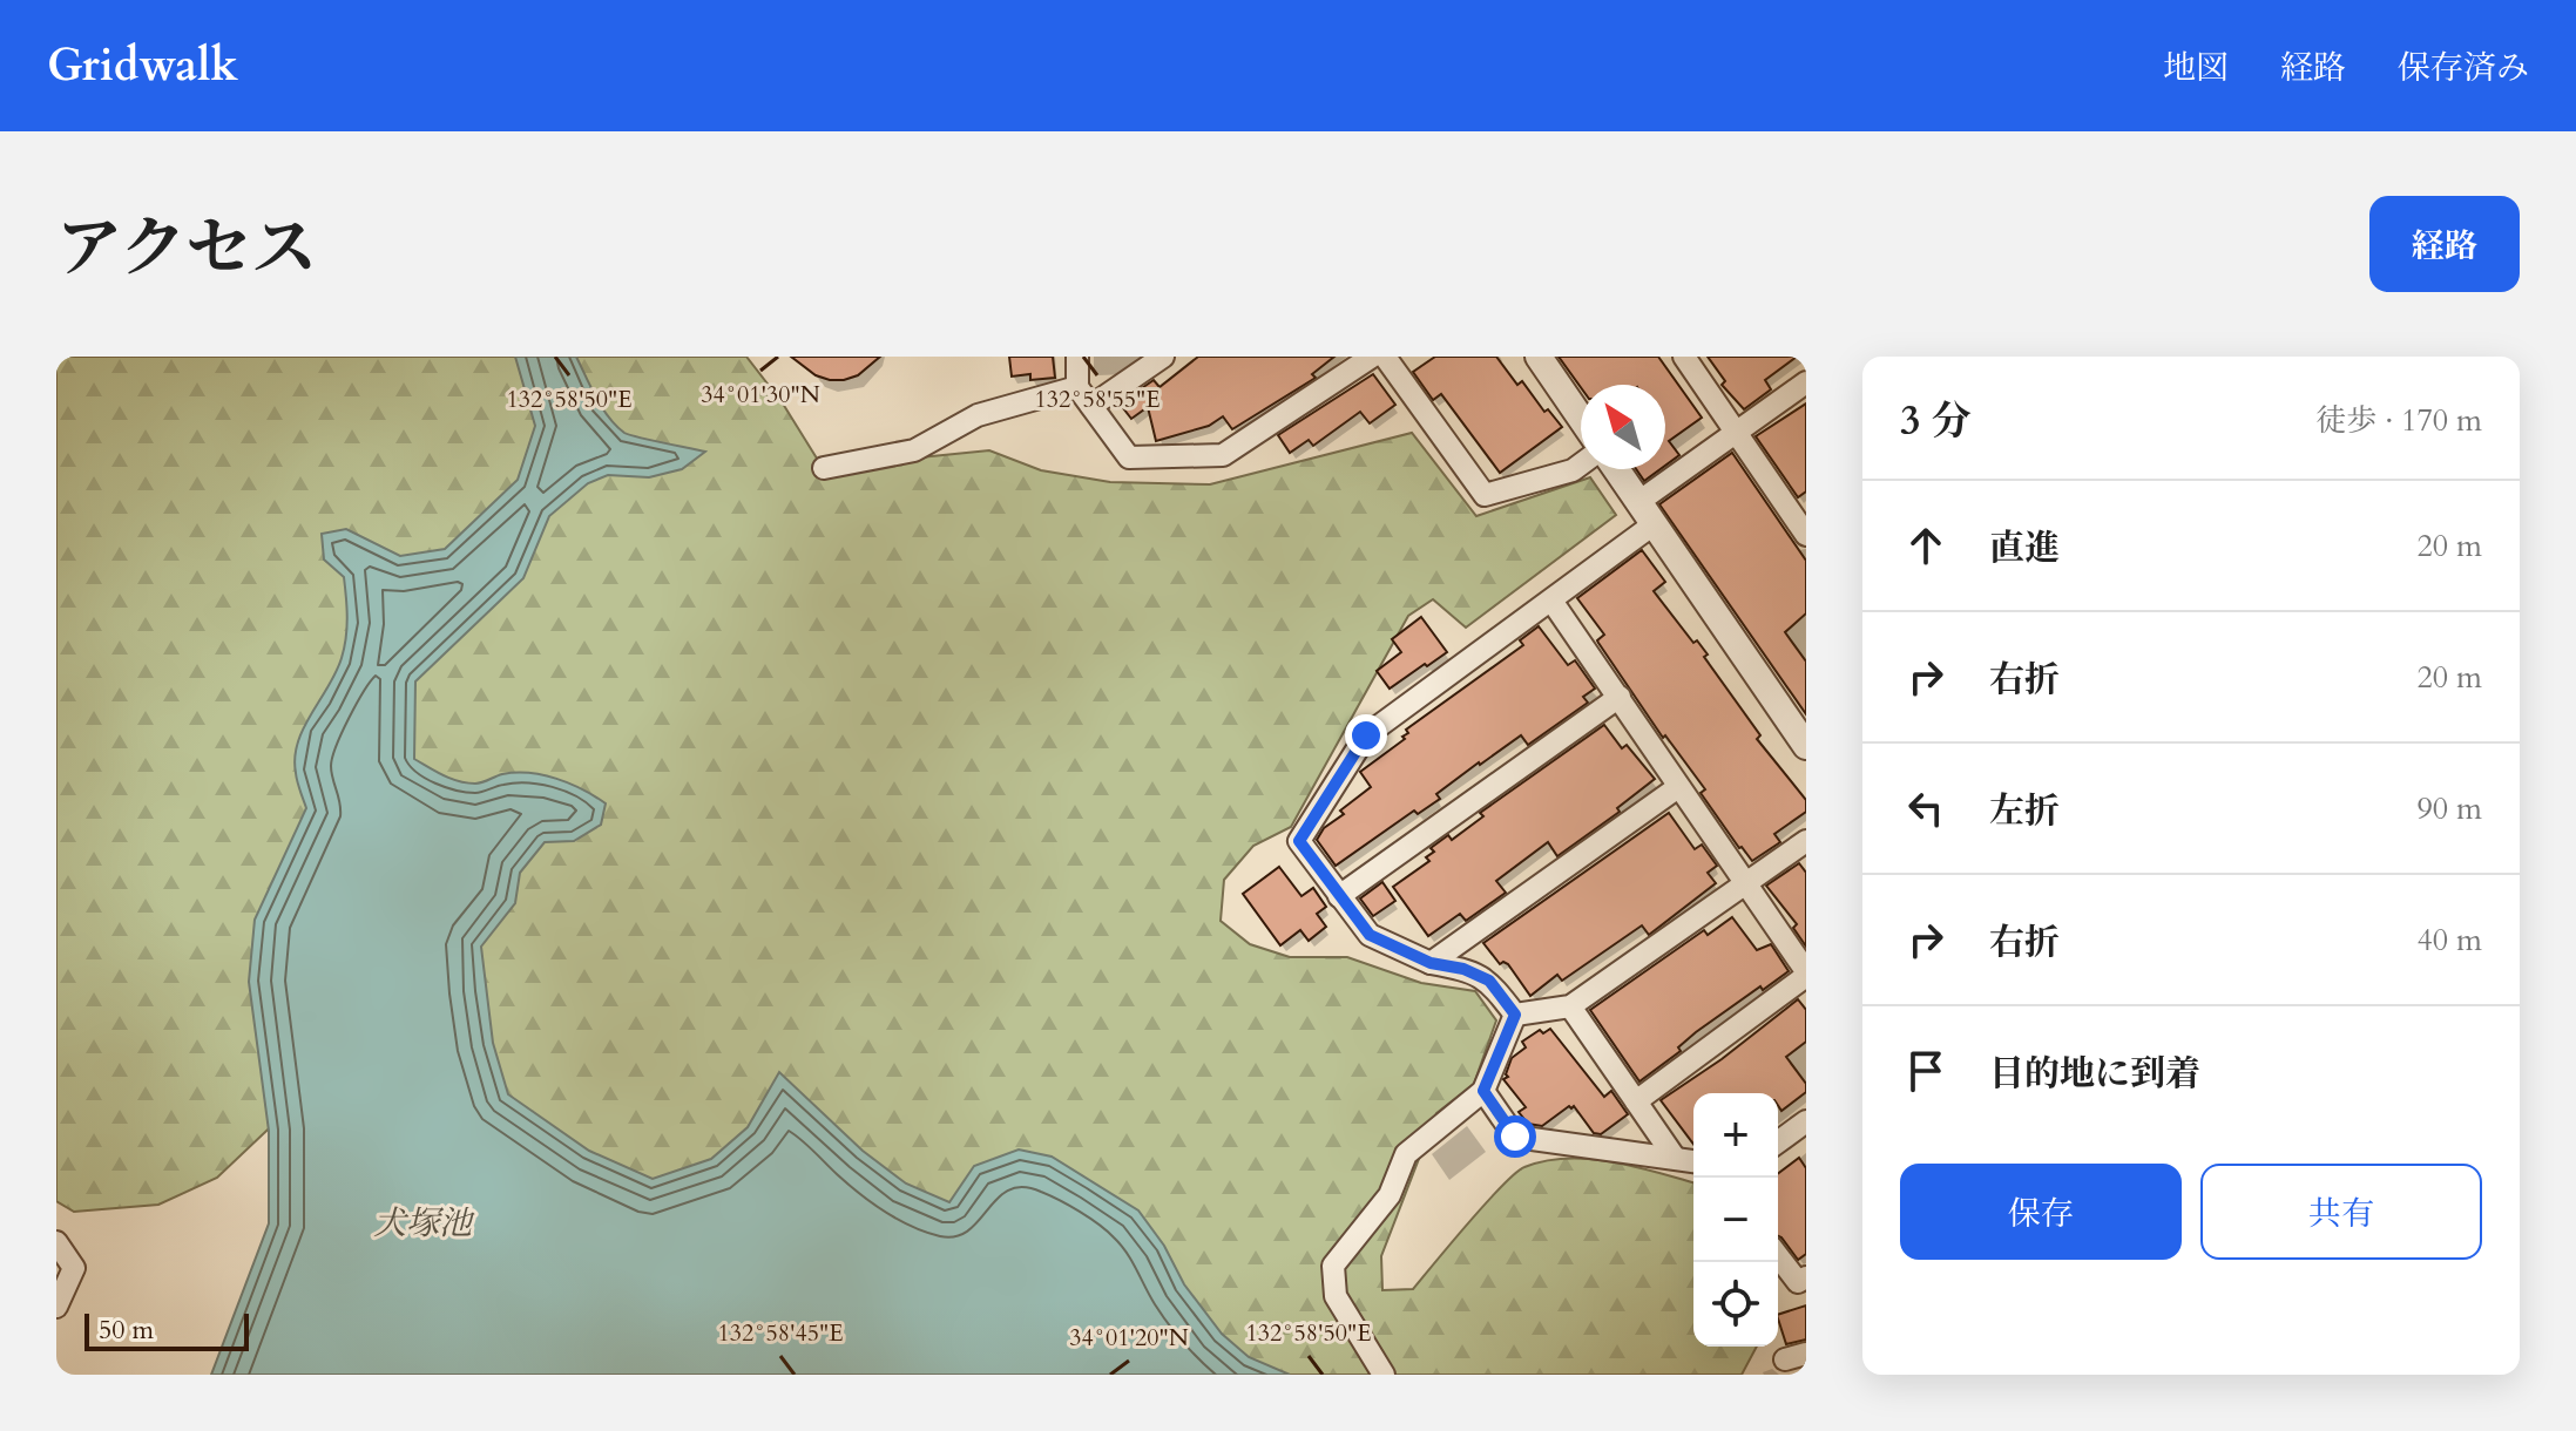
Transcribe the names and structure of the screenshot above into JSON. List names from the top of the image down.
{
  "water": ["犬塚池"],
  "scale_bar": "50 m",
  "north": "top left",
  "page": {
    "header": "Gridwalk",
    "nav": ["地図", "経路", "保存済み"],
    "title": "アクセス",
    "buttons": [
      "経路",
      ["保存", "共有"]
    ],
    "heading": ["3 分", "徒歩 · 170 m"],
    "list": [
      ["直進", "20 m"],
      ["右折", "20 m"],
      ["左折", "90 m"],
      ["右折", "40 m"],
      "目的地に到着"
    ],
    "map_buttons": ["+", "−"],
    "scale": "50 m"
  },
  "coordinates": [
    "34°01'30\"N",
    "132°58'50\"E",
    "132°58'55\"E",
    "132°58'45\"E",
    "34°01'20\"N"
  ]
}
